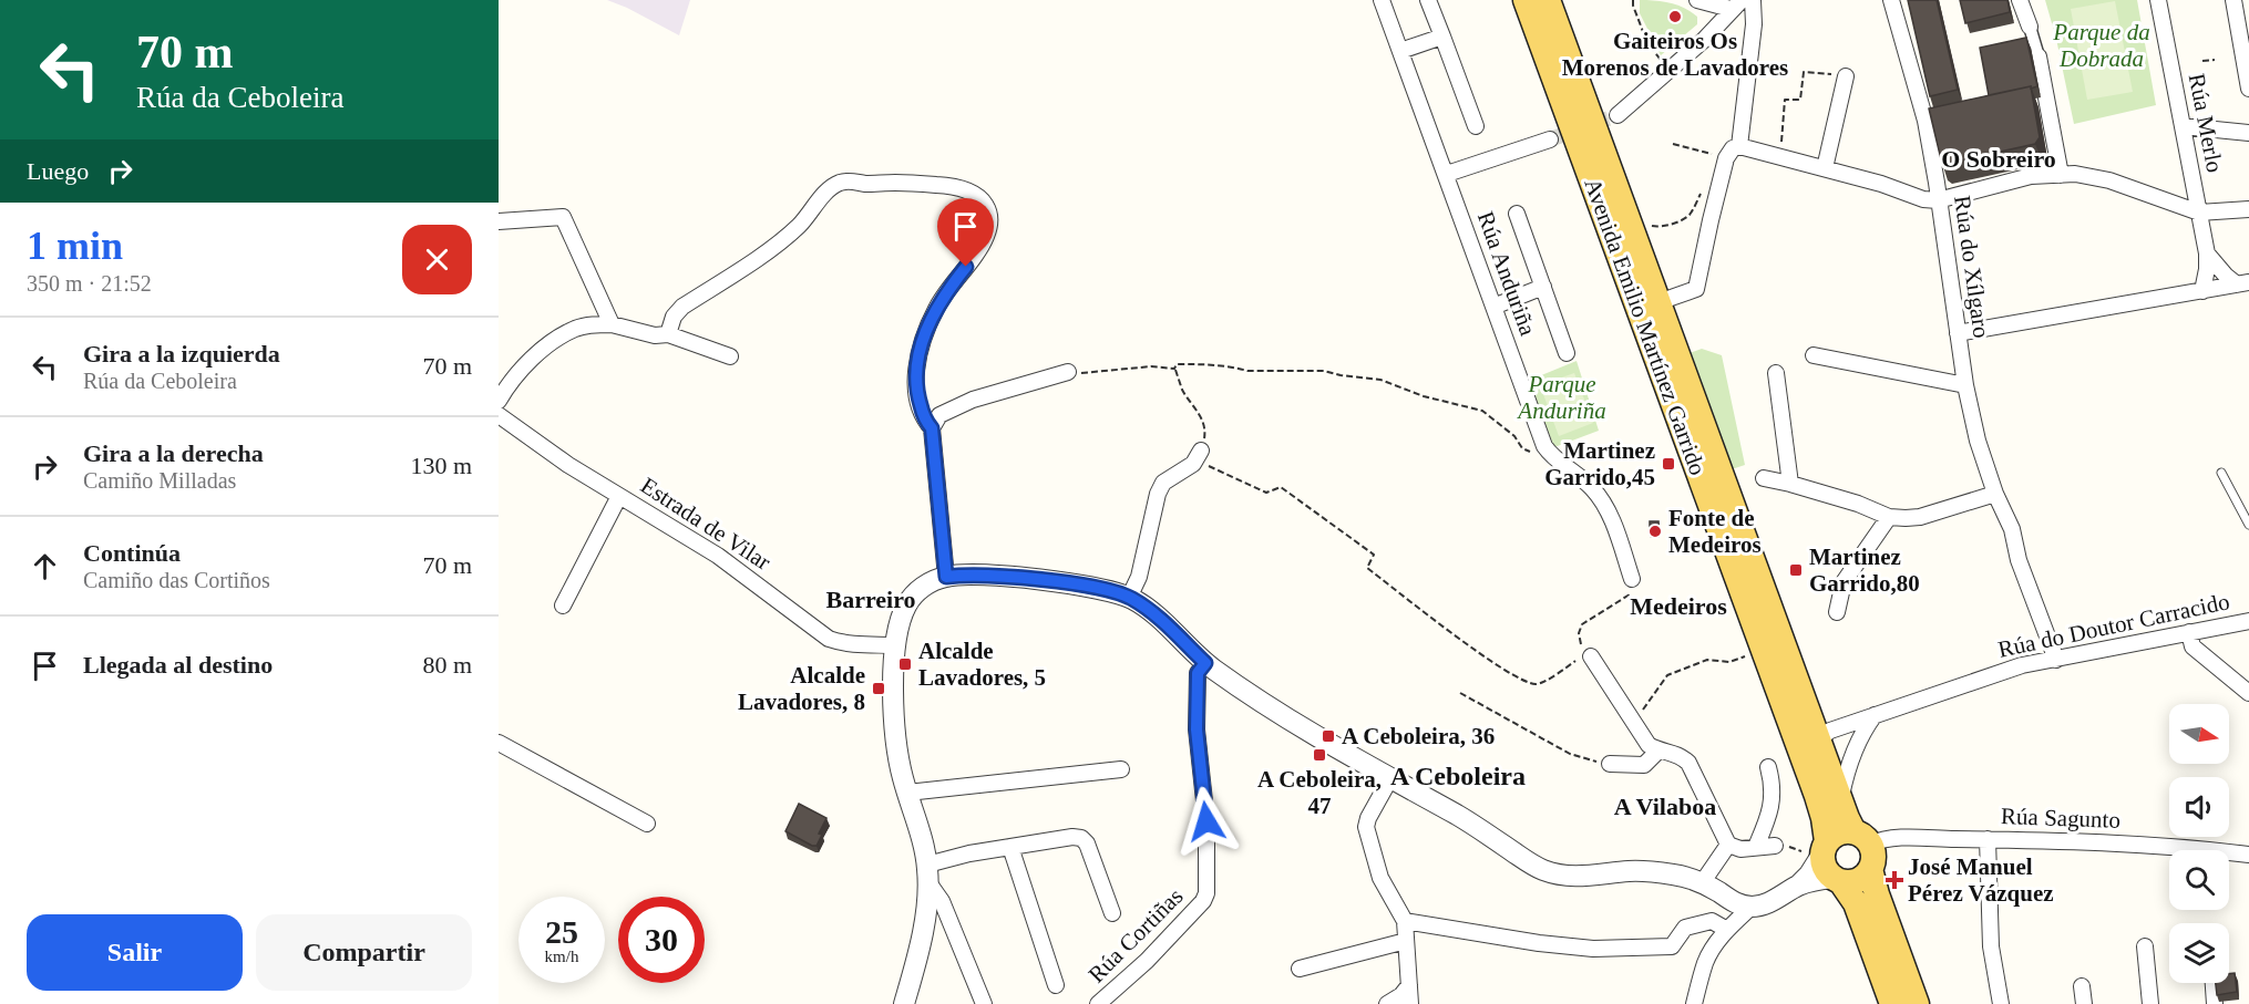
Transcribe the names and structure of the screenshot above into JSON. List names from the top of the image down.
{
  "streets": {
    "main road": ["Avenida Emilio Martínez Garrido"],
    "street": [
      "Rúa Merlo",
      "Rúa do Xílgaro",
      "Rúa Anduriña",
      "Estrada de Vilar",
      "Rúa do Doutor Carracido",
      "Rúa Sagunto",
      "Rúa Cortiñas"
    ]
  },
  "crossings": [
    ["Rúa do Xílgaro", "Rúa do Doutor Carracido"],
    ["Avenida Emilio Martínez Garrido", "Rúa do Doutor Carracido"],
    ["Avenida Emilio Martínez Garrido", "Rúa Sagunto"]
  ],
  "districts": [
    "O Sobreiro",
    "Barreiro",
    "Medeiros",
    "A Ceboleira",
    "A Vilaboa"
  ],
  "parks": ["Parque da Dobrada", "Parque Anduriña"],
  "places": {
    "other": ["Gaiteiros Os Morenos de Lavadores", "Fonte de Medeiros"],
    "transit": [
      "Martinez Garrido,45",
      "Martinez Garrido,80",
      "Alcalde Lavadores, 5",
      "Alcalde Lavadores, 8",
      "A Ceboleira, 36",
      "A Ceboleira, 47"
    ],
    "health": ["José Manuel Pérez Vázquez"]
  },
  "north": "right",
  "page": {
    "turn": ["70 m", "Rúa da Ceboleira"],
    "then": "Luego",
    "heading": ["1 min", "350 m · 21:52"],
    "list": [
      {
        "name": "Gira a la izquierda",
        "note": "Rúa da Ceboleira",
        "value": "70 m"
      },
      {
        "name": "Gira a la derecha",
        "note": "Camiño Milladas",
        "value": "130 m"
      },
      {
        "name": "Continúa",
        "note": "Camiño das Cortiños",
        "value": "70 m"
      },
      {
        "name": "Llegada al destino",
        "value": "80 m"
      }
    ],
    "speed": "25 km/h",
    "limit": "30",
    "buttons": ["Salir", "Compartir"]
  }
}
